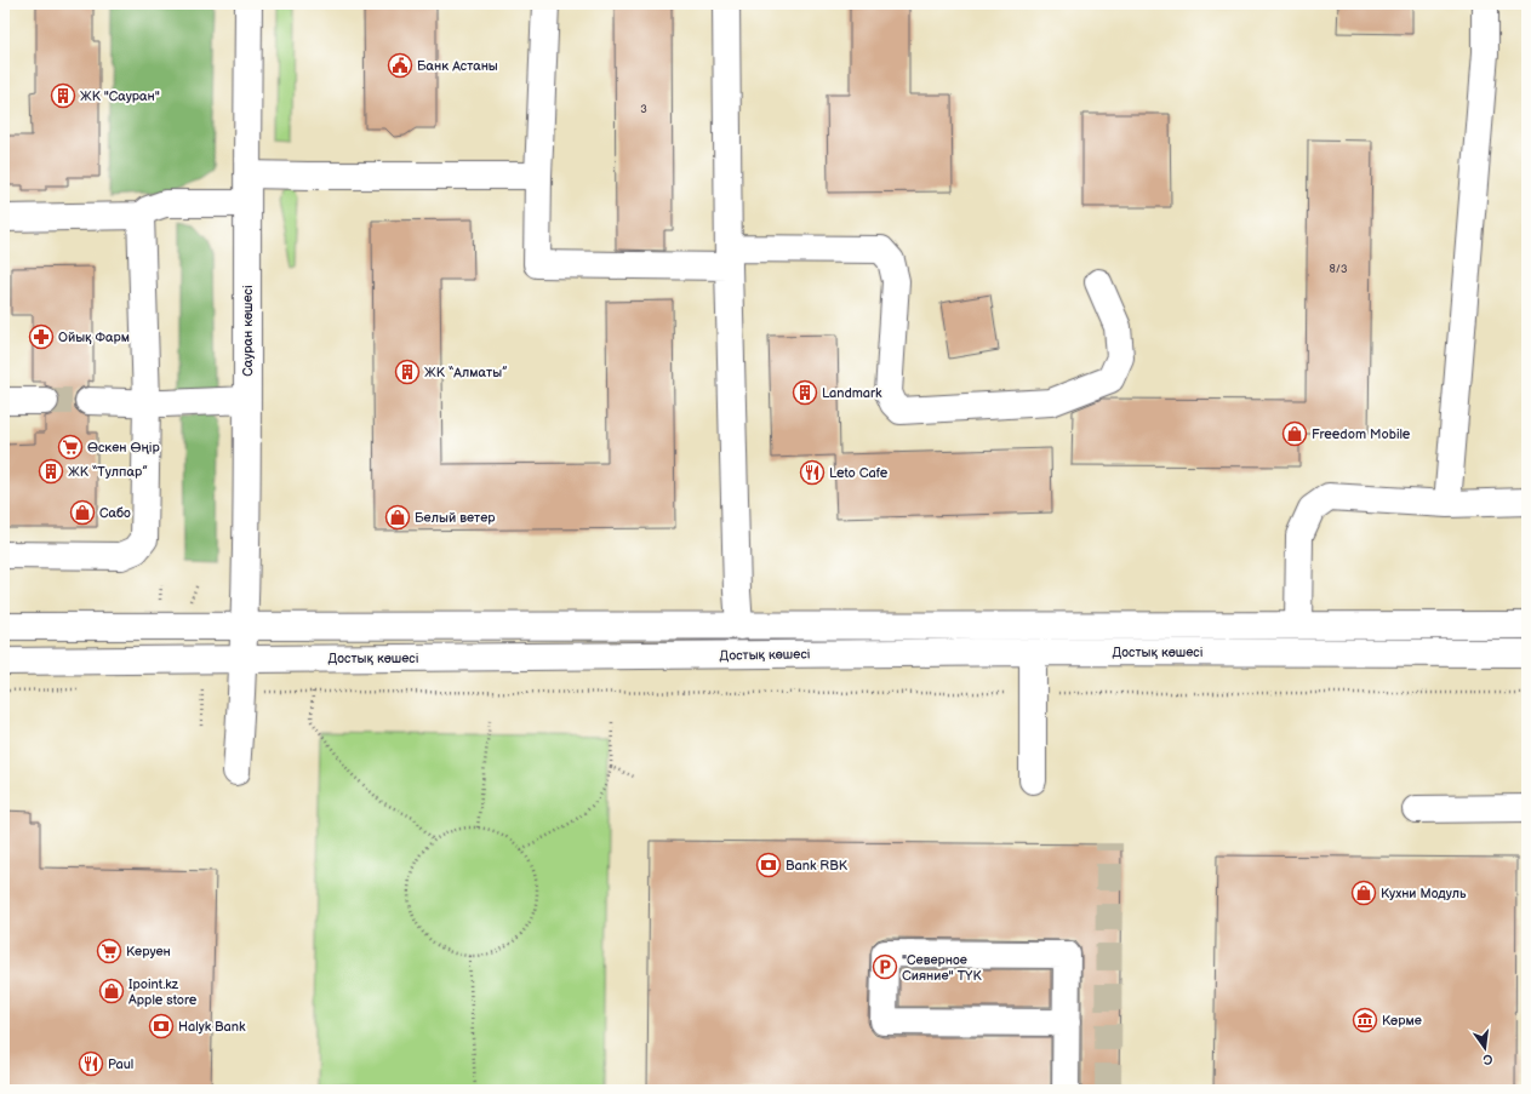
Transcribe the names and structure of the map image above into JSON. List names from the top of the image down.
{
  "streets": {
    "street": ["Сауран көшесі", "Достық көшесі"]
  },
  "crossings": [
    ["Сауран көшесі", "Достық көшесі"]
  ],
  "places": {
    "public building": ["Банк Астаны"],
    "building": [
      "ЖК \"Сауран\"",
      "ЖК “Алматы”",
      "Landmark",
      "ЖК “Тулпар”"
    ],
    "pharmacy": ["Ойық Фарм"],
    "shop": [
      "Freedom Mobile",
      "Сабо",
      "Белый ветер",
      "Кухни Модуль",
      "Ipoint.kz Apple store"
    ],
    "supermarket": ["Өскен Өңір", "Керуен"],
    "restaurant": ["Leto Cafe", "Paul"],
    "bank": ["Bank RBK", "Halyk Bank"],
    "parking": ["\"Северное Cияние\" ТҮК"],
    "museum": ["Көрме"]
  },
  "house_numbers": ["3", "8/3"],
  "north": "bottom"
}
